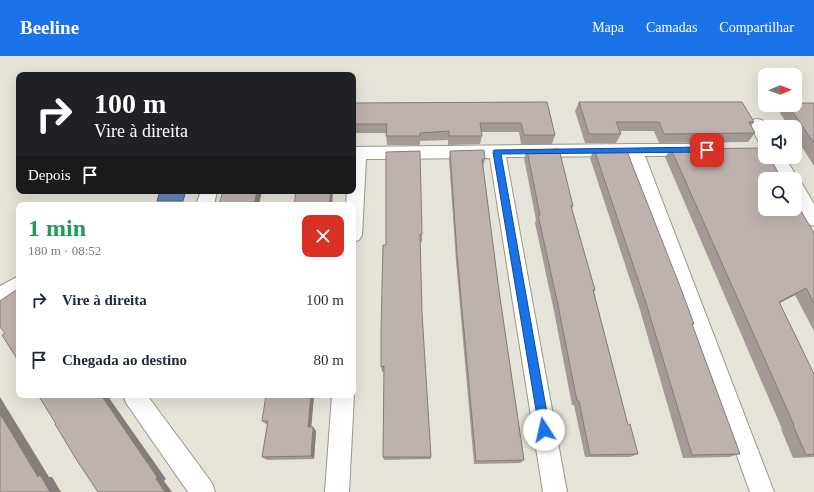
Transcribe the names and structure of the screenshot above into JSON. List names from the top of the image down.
{
  "north": "right",
  "page": {
    "header": "Beeline",
    "nav": ["Mapa", "Camadas", "Compartilhar"],
    "turn": ["100 m", "Vire à direita"],
    "then": "Depois",
    "heading": ["1 min", "180 m · 08:52"],
    "list": [
      {
        "name": "Vire à direita",
        "value": "100 m"
      },
      {
        "name": "Chegada ao destino",
        "value": "80 m"
      }
    ]
  }
}
